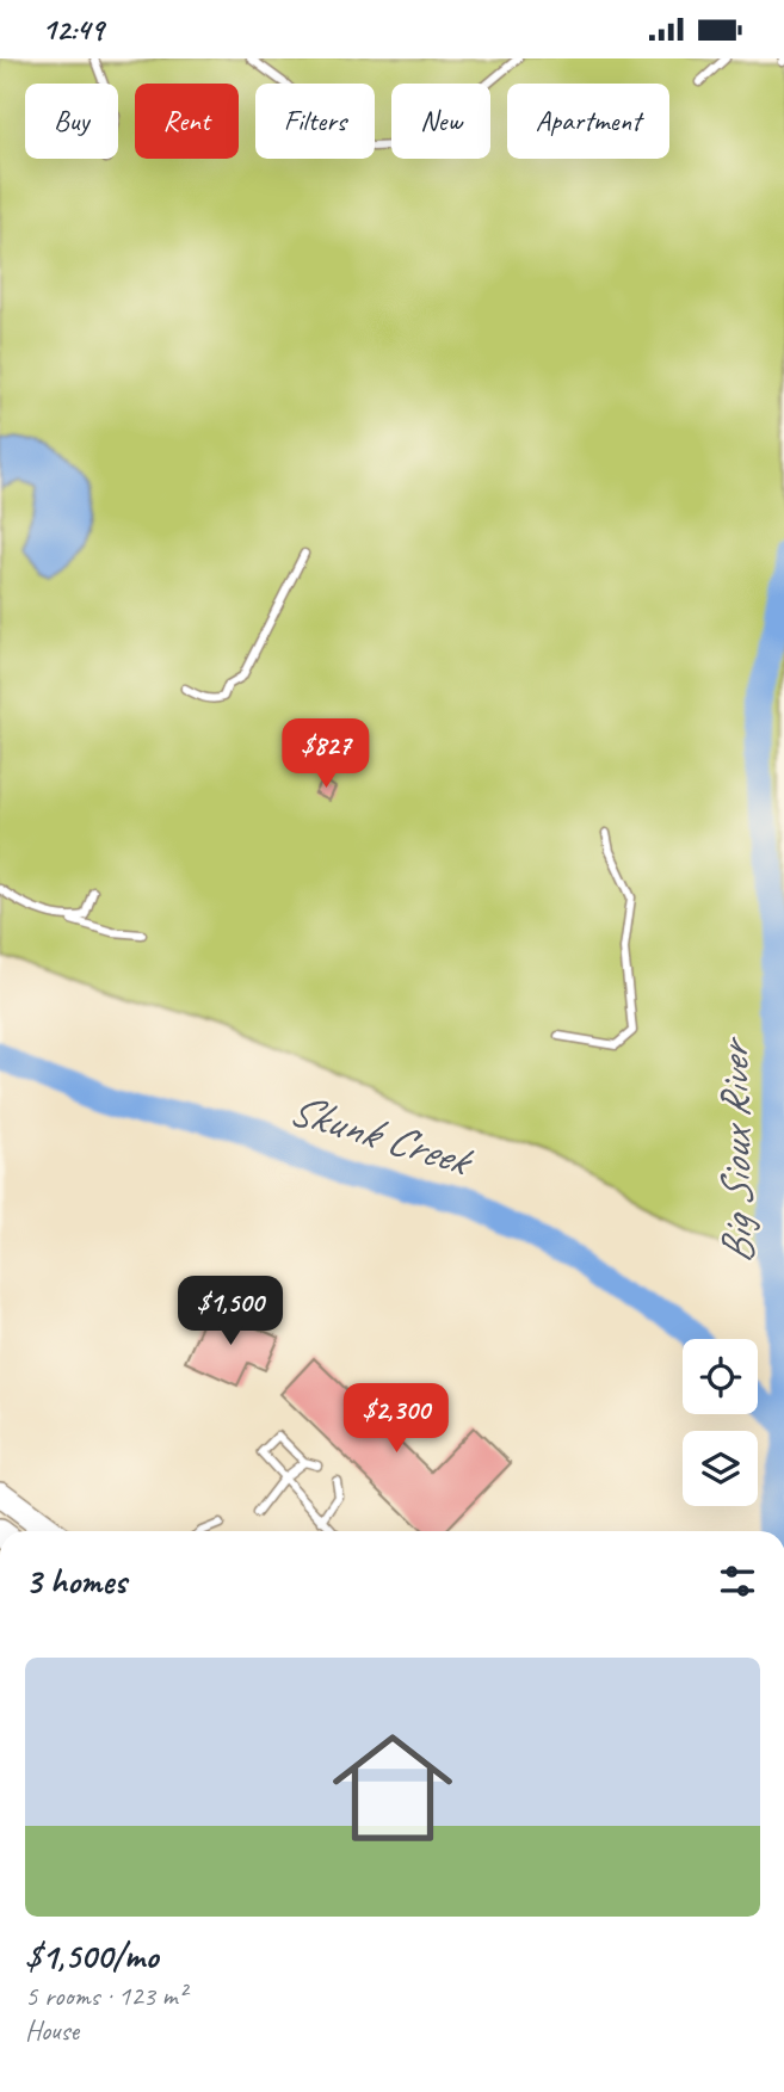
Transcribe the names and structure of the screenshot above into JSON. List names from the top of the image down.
{
  "water": ["Skunk Creek", "Big Sioux River"],
  "page": {
    "status": "12:49",
    "chip": [
      "Buy",
      "Rent",
      "Filters",
      "New",
      "Apartment"
    ],
    "price": ["$827", "$1,500", "$2,300"],
    "heading": "3 homes",
    "list": [
      {
        "name": "$1,500/mo",
        "note": "5 rooms · 123 m² · House"
      }
    ]
  }
}
